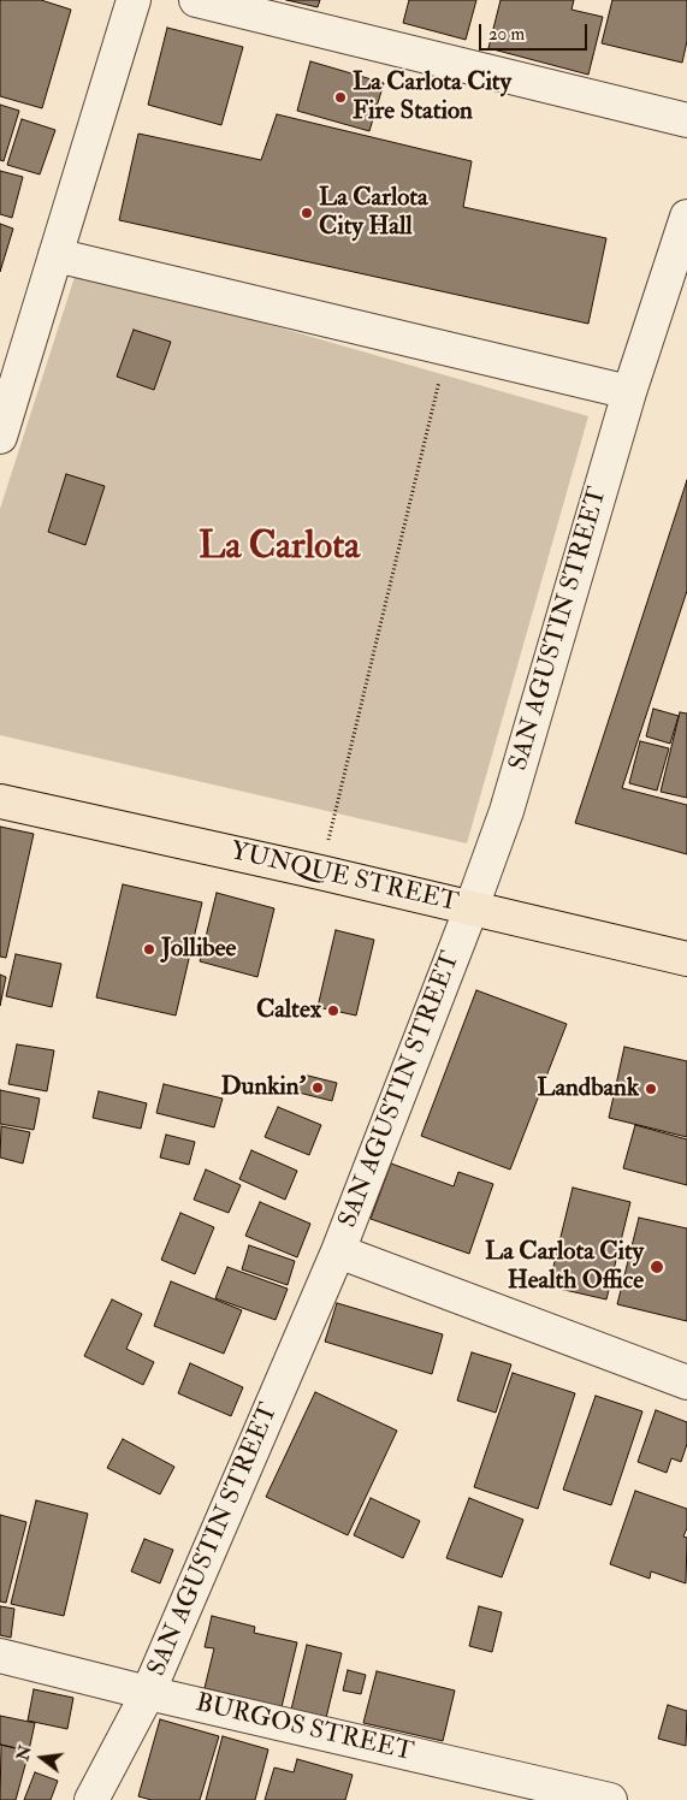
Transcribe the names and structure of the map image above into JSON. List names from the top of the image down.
{
  "streets": {
    "main road": ["YUNQUE STREET"],
    "street": ["SAN AGUSTIN STREET", "BURGOS STREET"]
  },
  "crossings": [
    ["SAN AGUSTIN STREET", "YUNQUE STREET"],
    ["SAN AGUSTIN STREET", "BURGOS STREET"]
  ],
  "districts": ["La Carlota"],
  "places": [
    "La Carlota City Fire Station",
    "La Carlota City Hall",
    "Jollibee",
    "Caltex",
    "Dunkin'",
    "Landbank",
    "La Carlota City Health Office"
  ],
  "scale_bar": "20 m",
  "north": "left"
}
